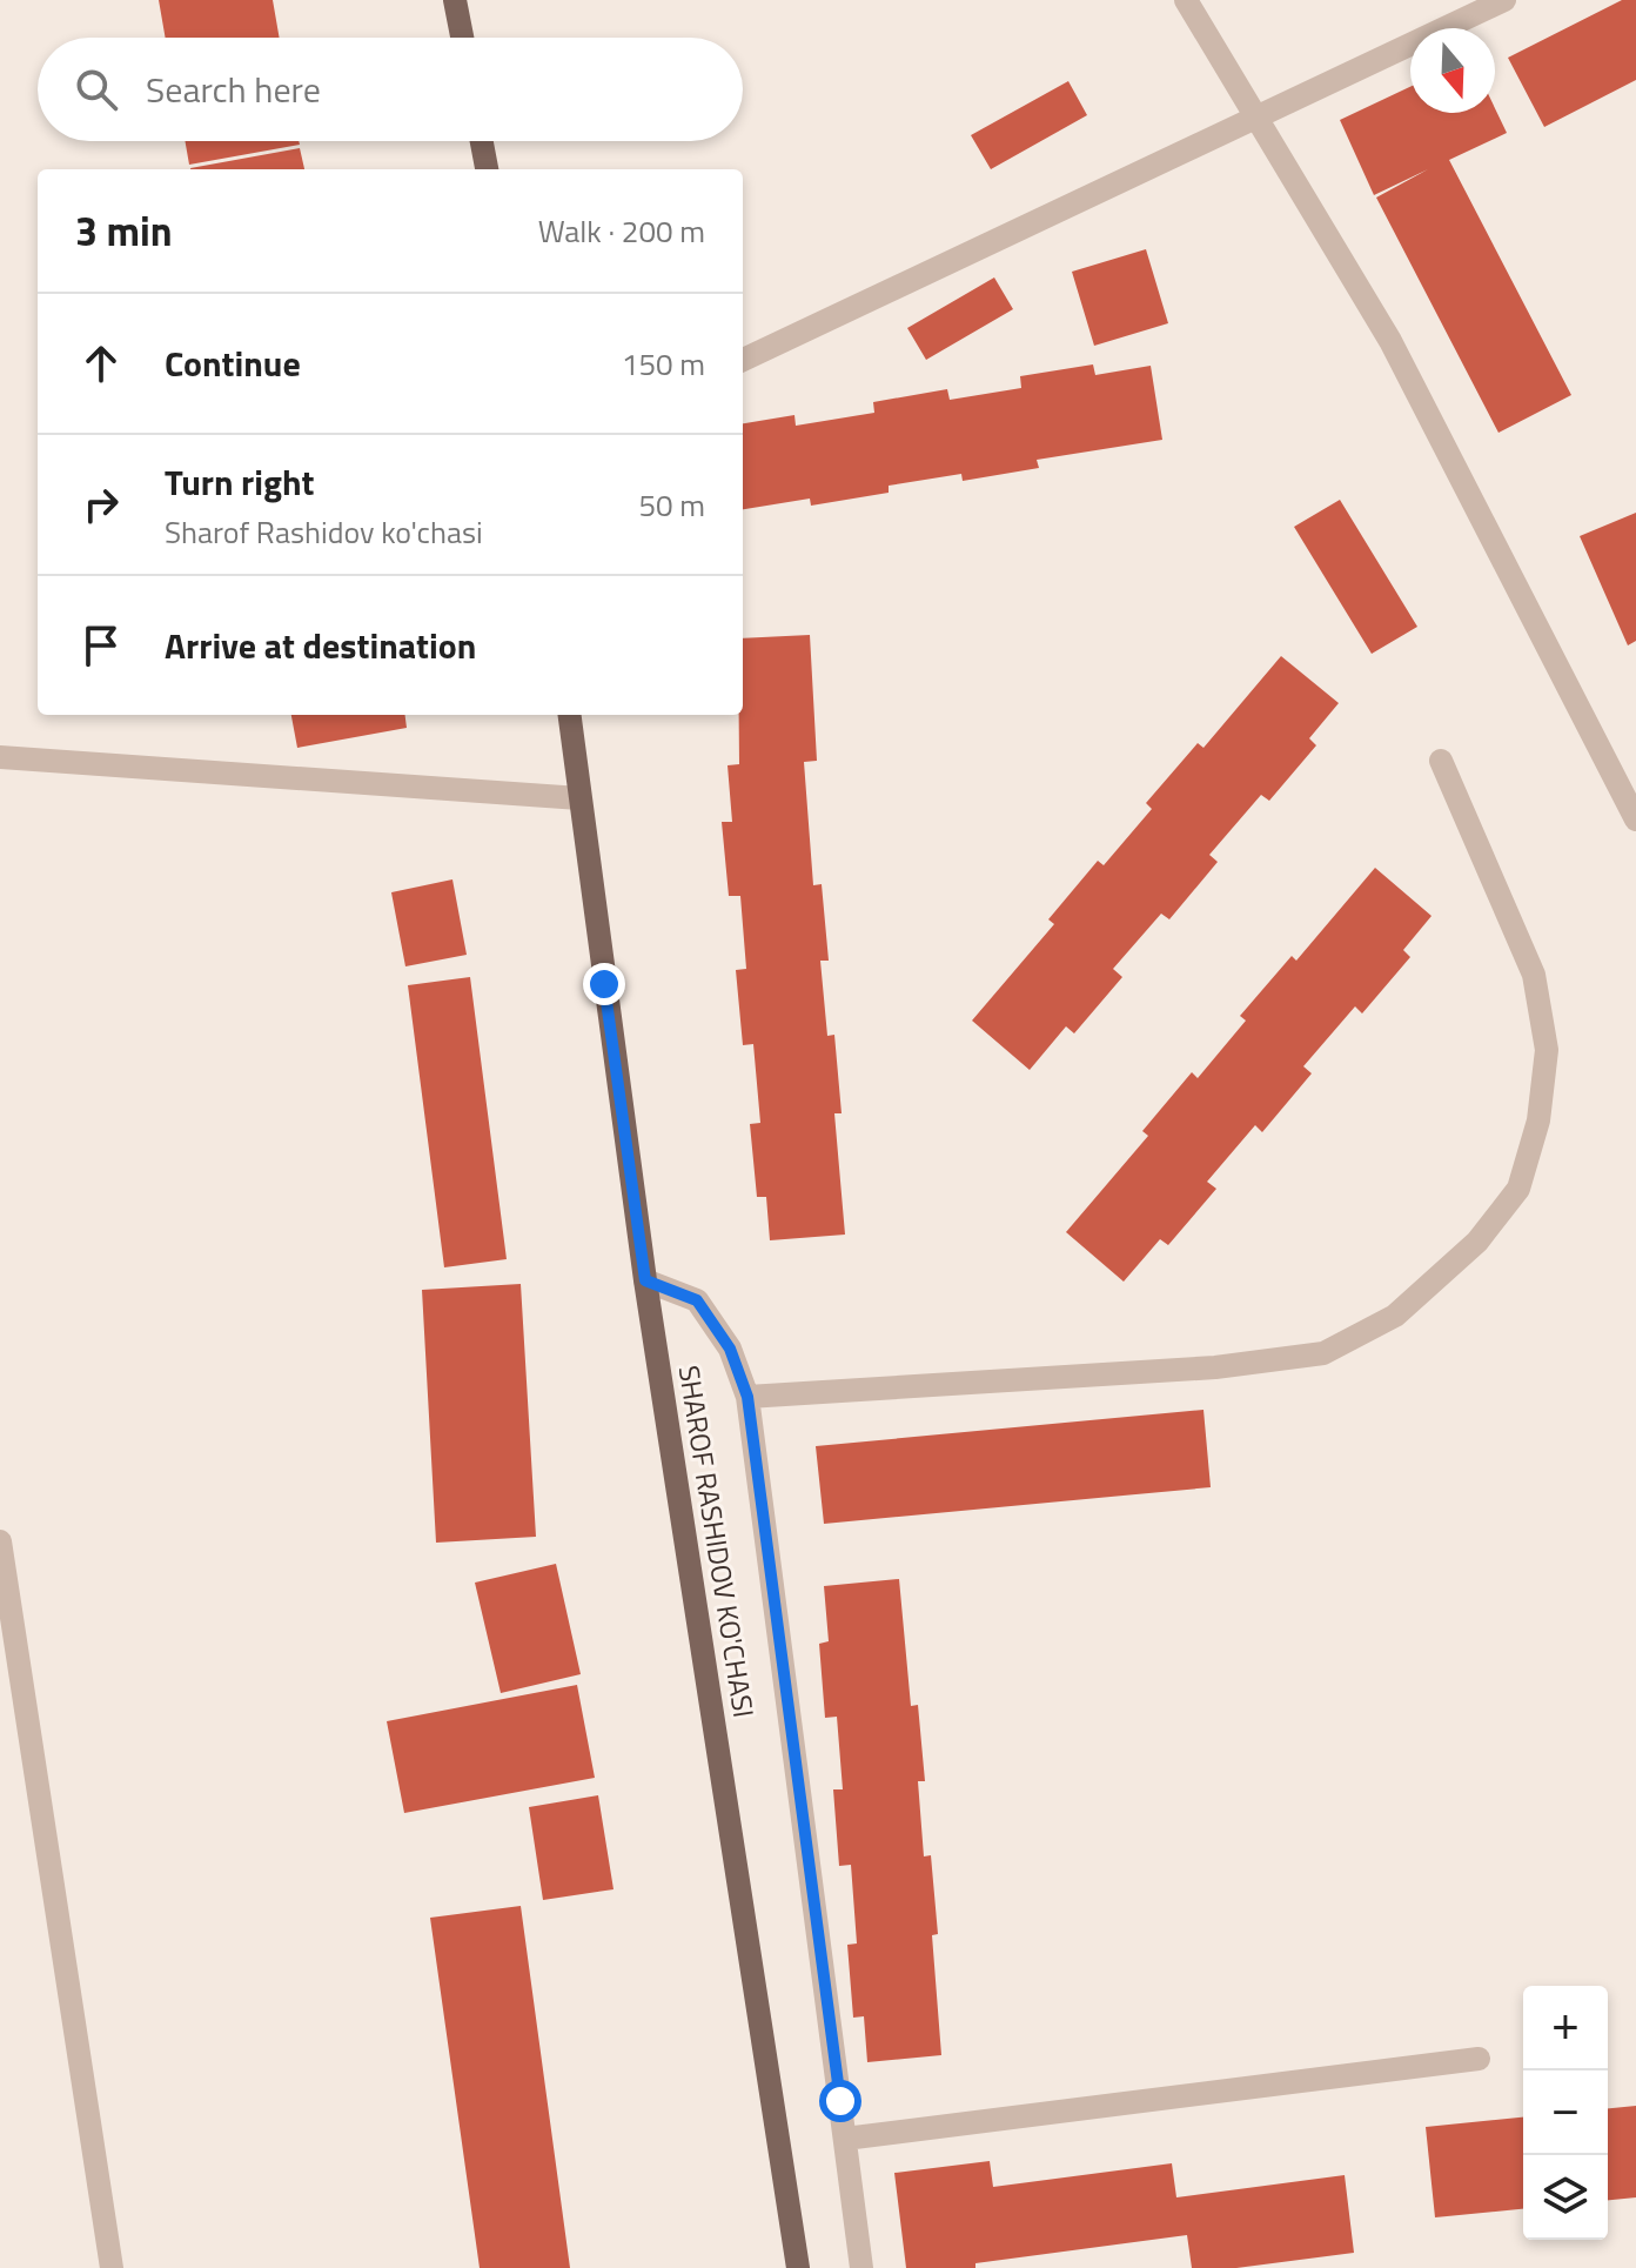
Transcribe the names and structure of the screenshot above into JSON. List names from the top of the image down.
{
  "streets": {
    "main road": ["SHAROF RASHIDOV KO'CHASI"]
  },
  "north": "bottom",
  "page": {
    "search": "Search here",
    "heading": ["3 min", "Walk · 200 m"],
    "list": [
      ["Continue", "150 m"],
      ["Turn right", "Sharof Rashidov ko'chasi", "50 m"],
      "Arrive at destination"
    ],
    "map_buttons": ["+", "−"]
  }
}
